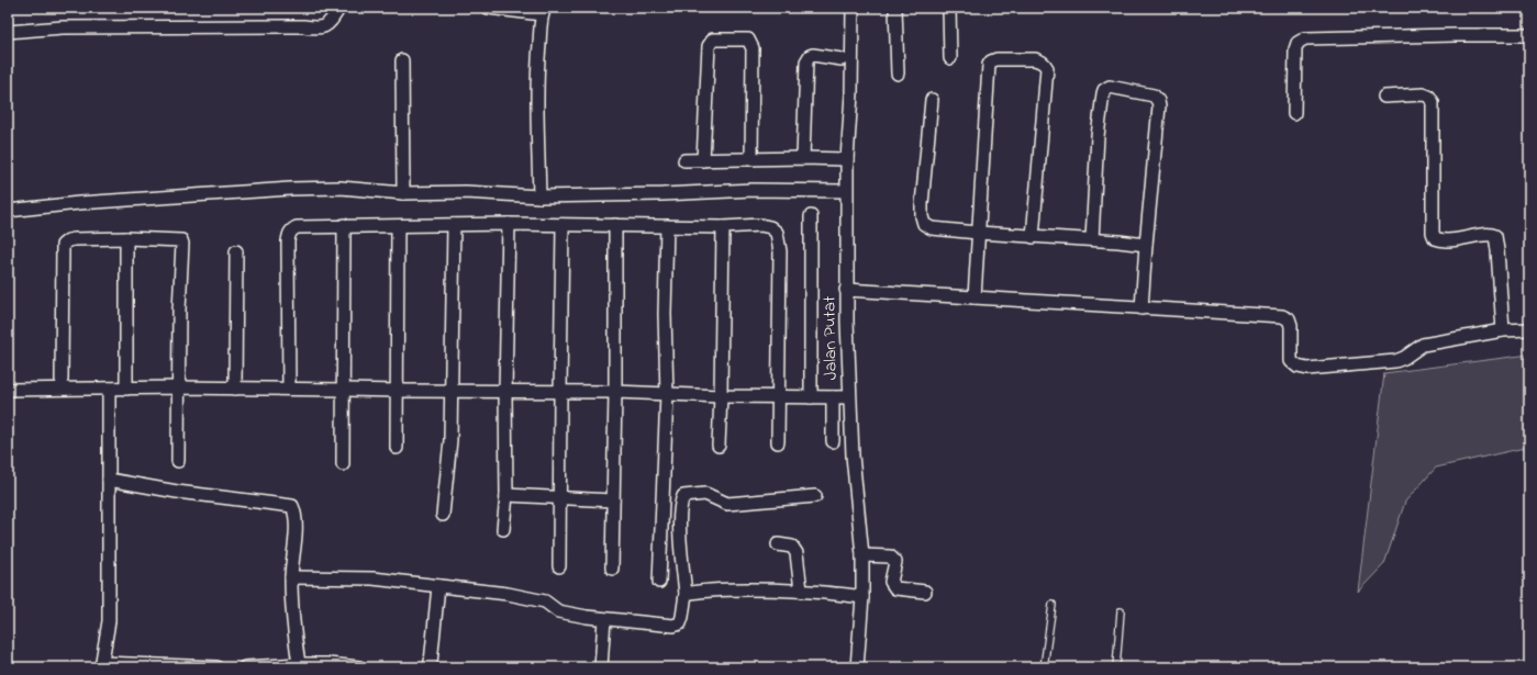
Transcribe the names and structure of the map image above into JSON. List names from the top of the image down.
{
  "streets": {
    "street": ["Jalan Putat"]
  }
}
